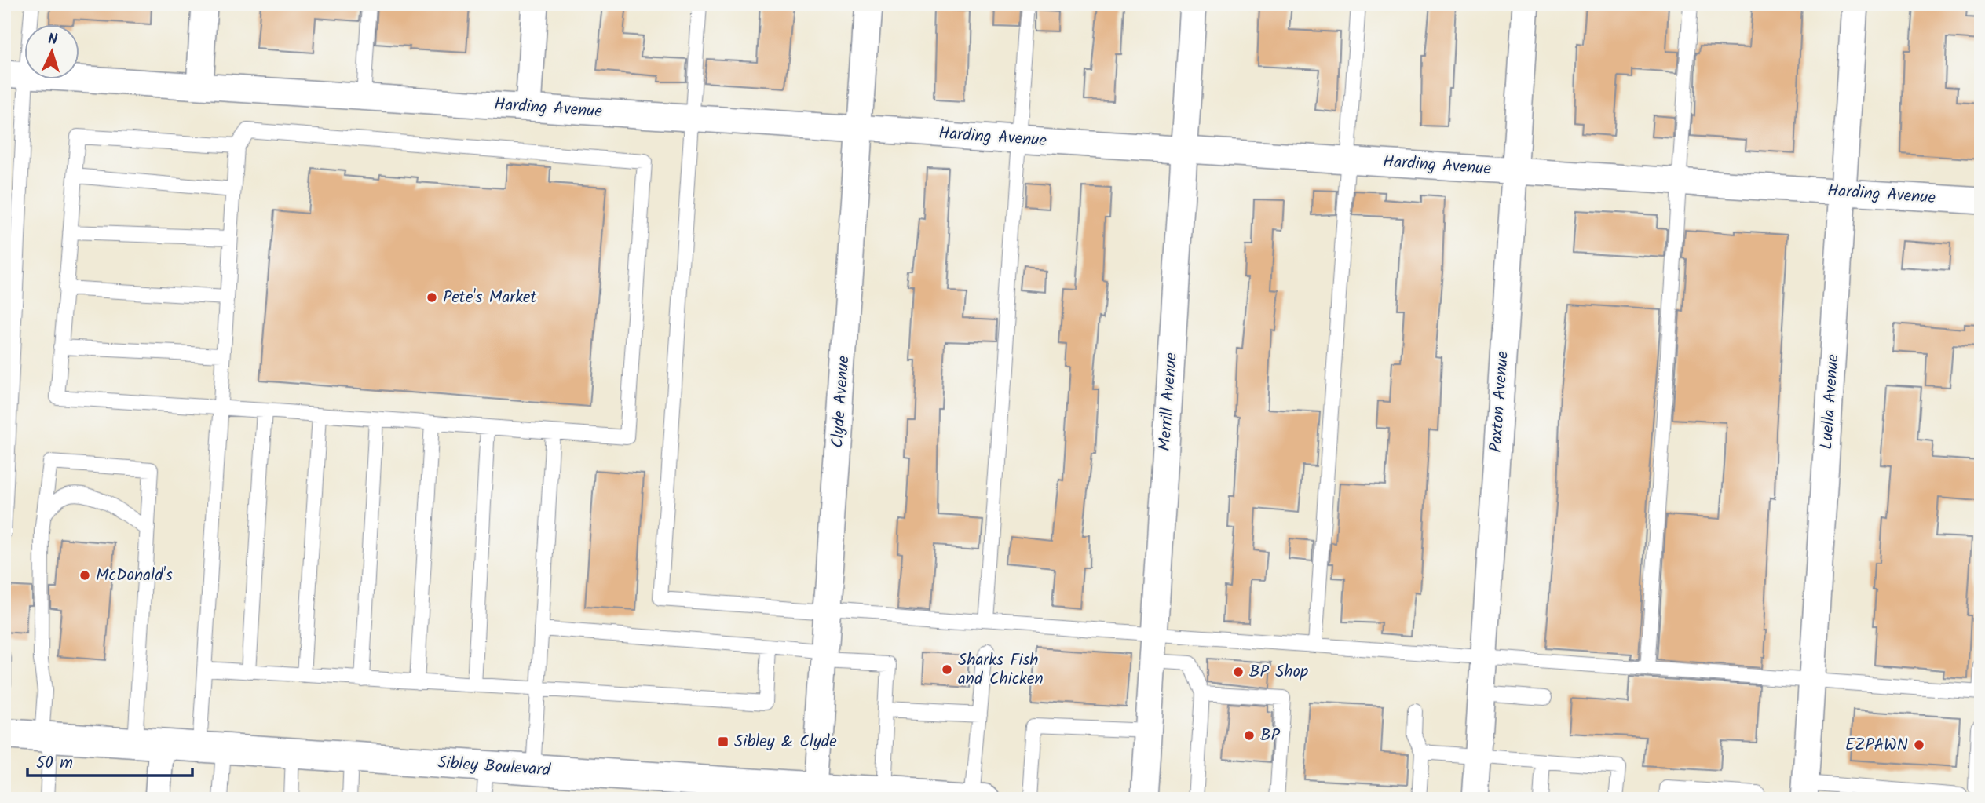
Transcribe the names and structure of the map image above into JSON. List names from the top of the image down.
{
  "streets": {
    "main road": ["Sibley Boulevard"],
    "street": [
      "Harding Avenue",
      "Clyde Avenue",
      "Merrill Avenue",
      "Paxton Avenue",
      "Luella Avenue"
    ]
  },
  "crossings": [
    ["Harding Avenue", "Clyde Avenue"],
    ["Harding Avenue", "Merrill Avenue"],
    ["Harding Avenue", "Paxton Avenue"],
    ["Harding Avenue", "Luella Avenue"],
    ["Clyde Avenue", "Sibley Boulevard"]
  ],
  "places": {
    "other": [
      "Pete's Market",
      "McDonald's",
      "Sharks Fish and Chicken",
      "BP Shop",
      "BP",
      "EZPAWN"
    ],
    "transit": ["Sibley & Clyde"]
  },
  "scale_bar": "50 m",
  "north": "top"
}
